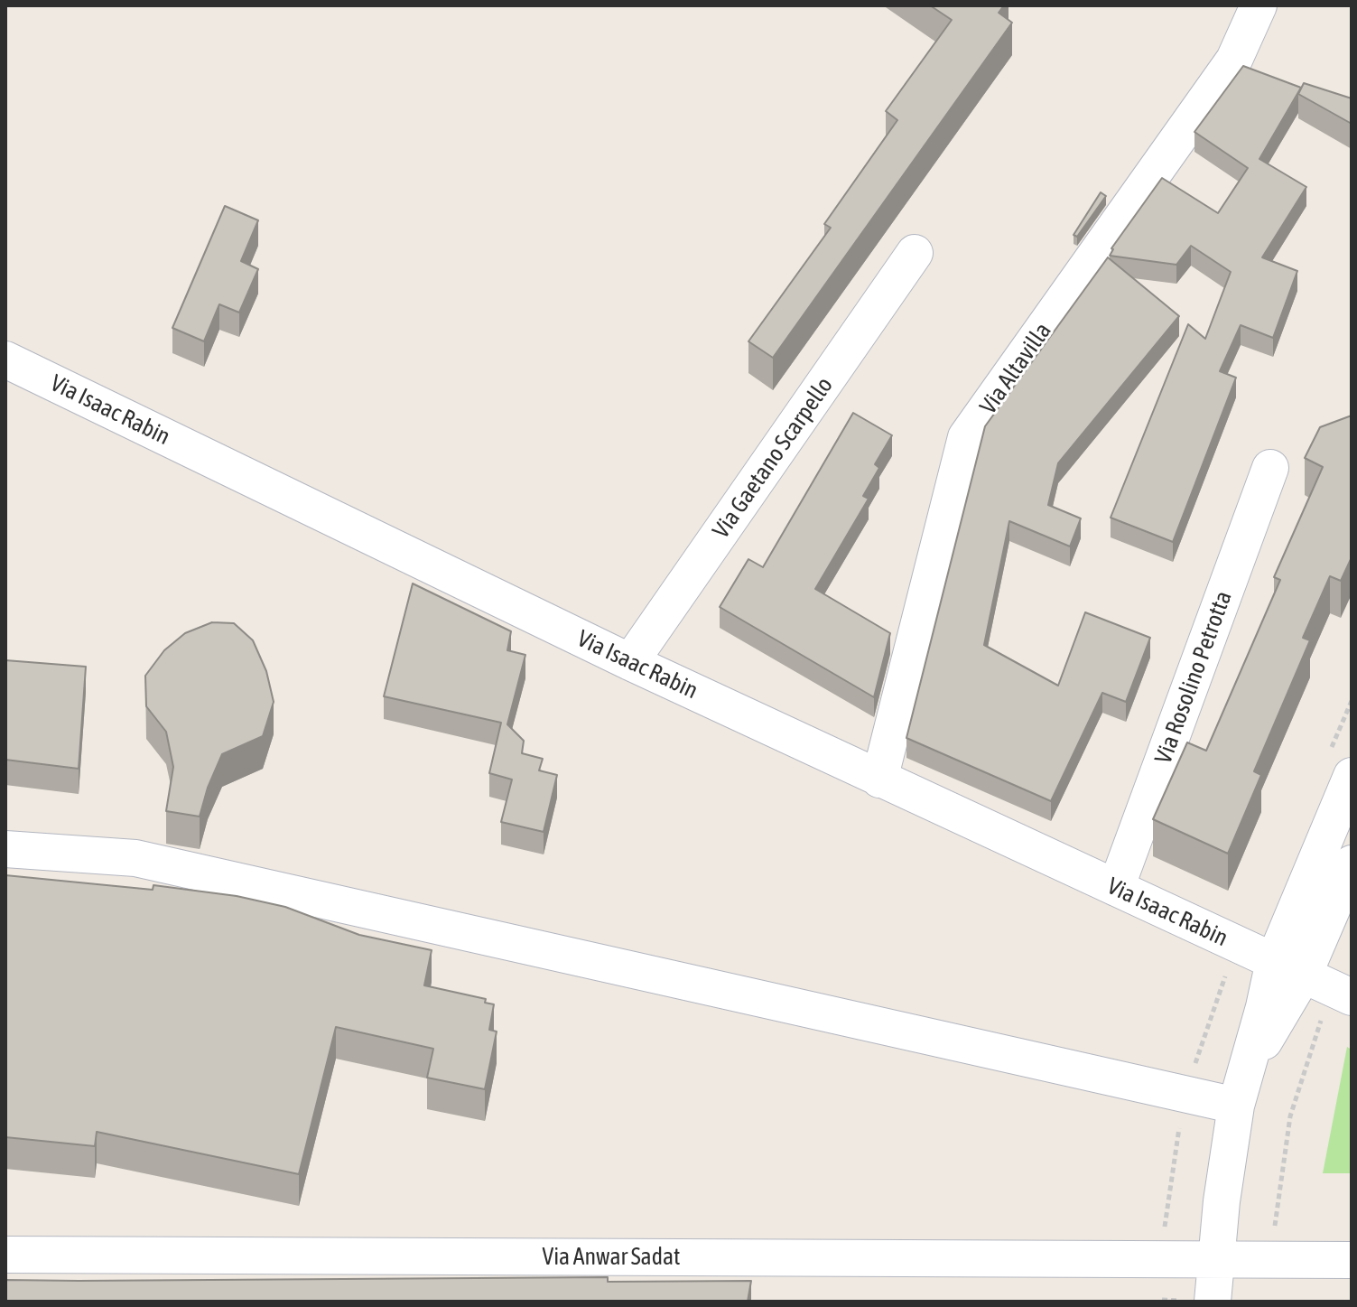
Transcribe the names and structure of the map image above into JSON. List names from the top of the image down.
{
  "streets": {
    "street": [
      "Via Altavilla",
      "Via Isaac Rabin",
      "Via Gaetano Scarpello",
      "Via Rosolino Petrotta",
      "Via Anwar Sadat"
    ]
  },
  "crossings": [
    ["Via Altavilla", "Via Isaac Rabin"],
    ["Via Isaac Rabin", "Via Gaetano Scarpello"],
    ["Via Isaac Rabin", "Via Rosolino Petrotta"]
  ]
}
